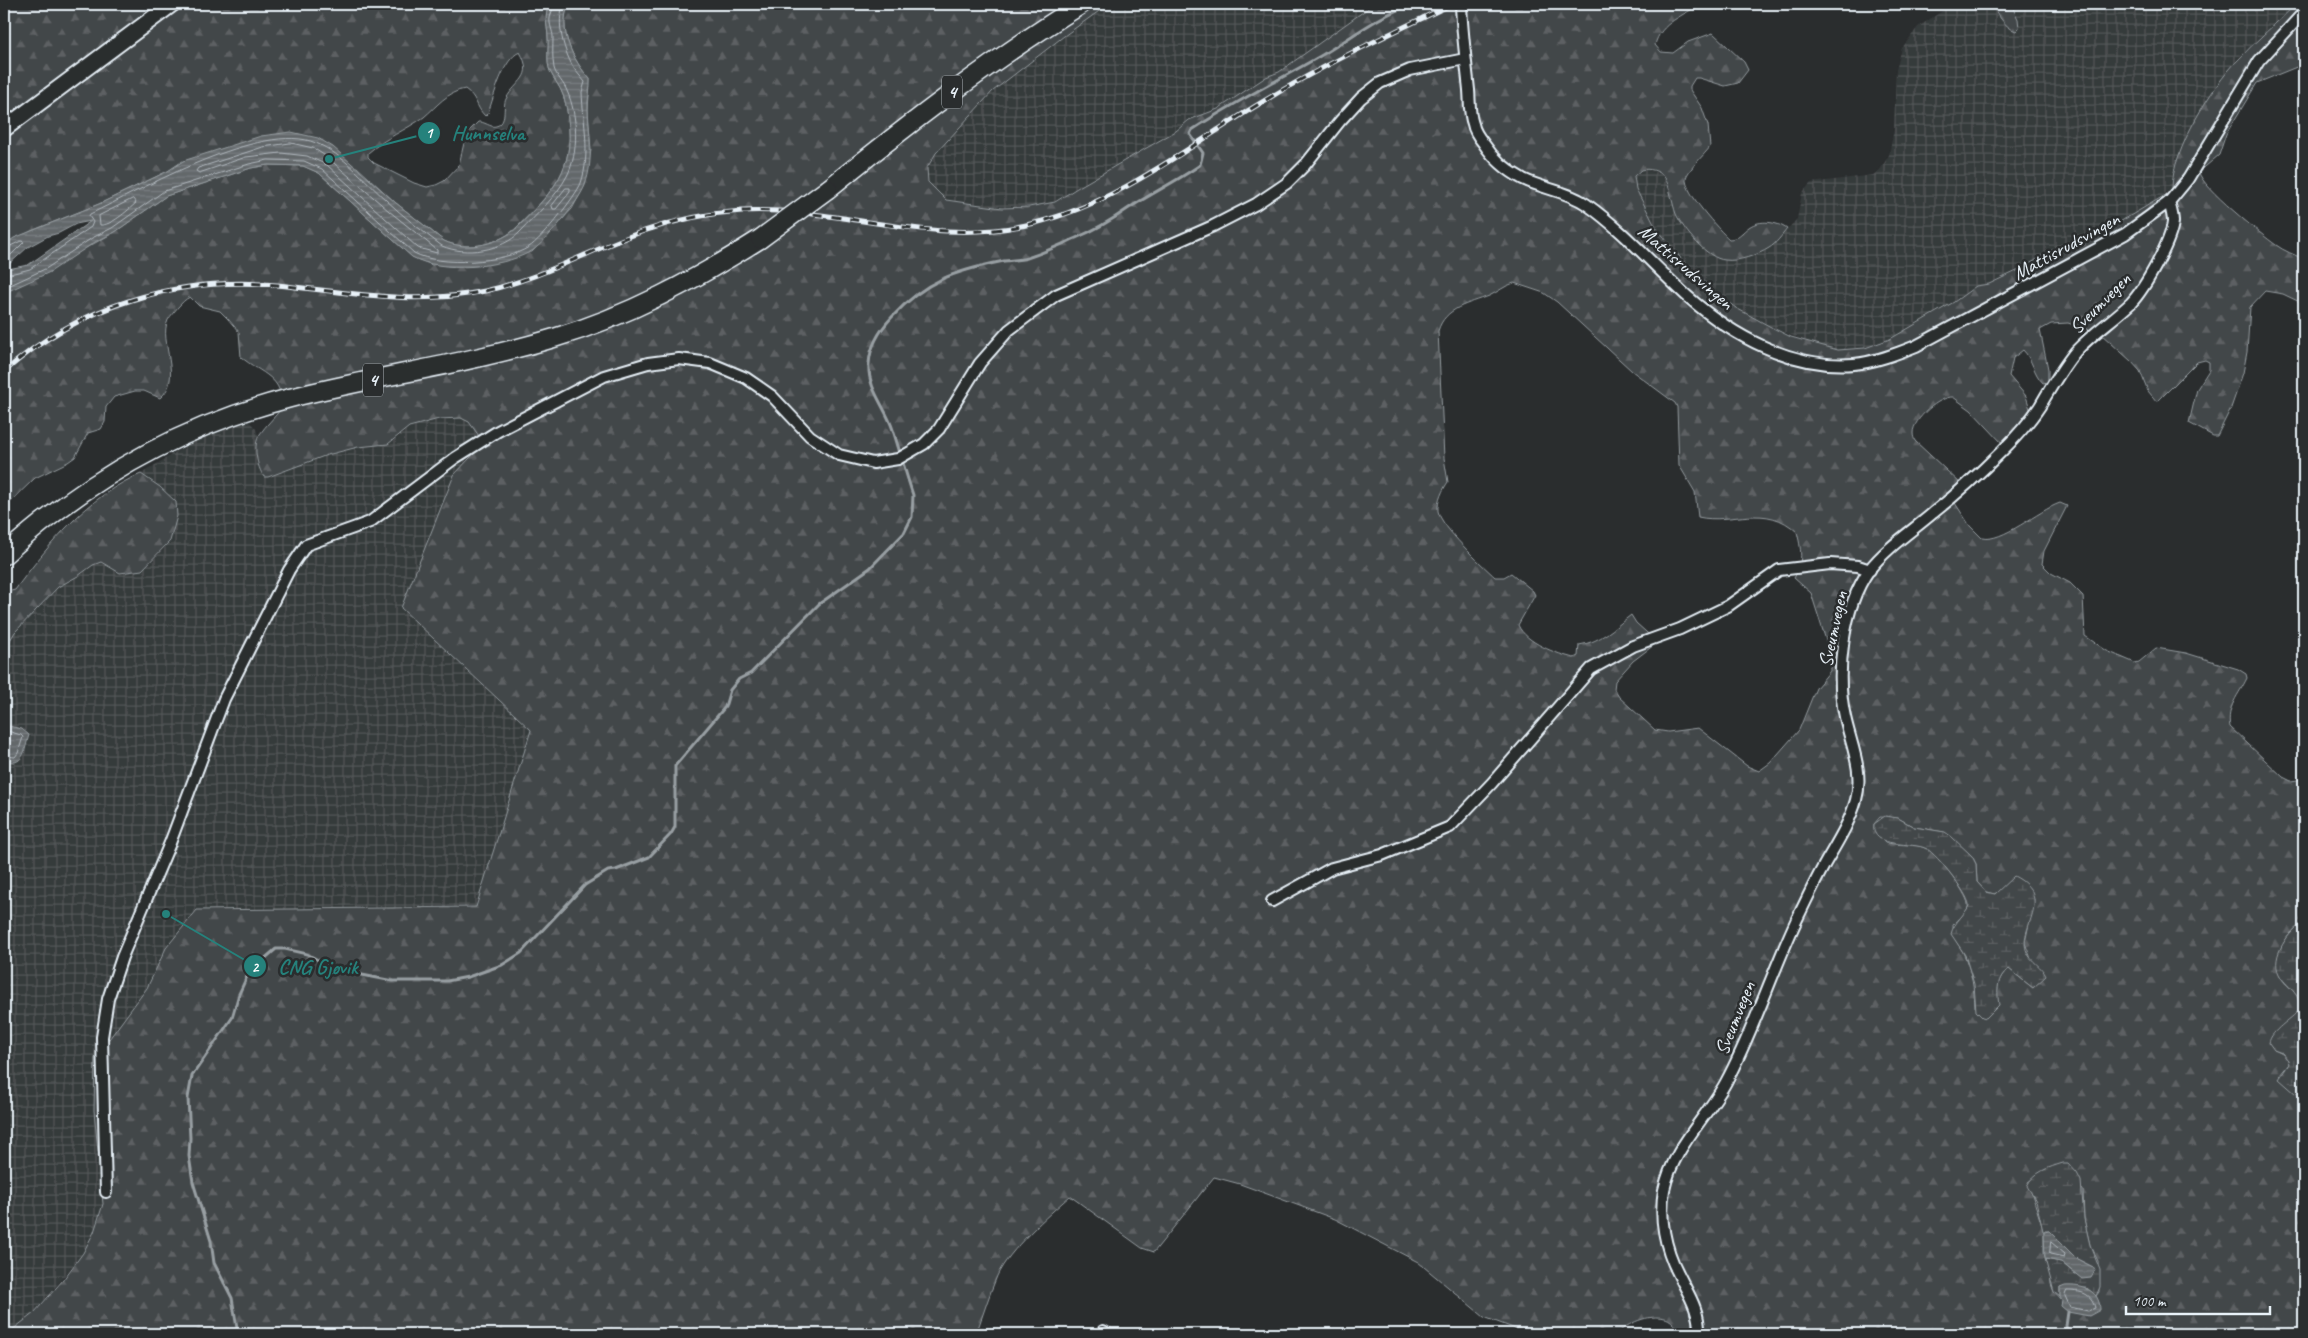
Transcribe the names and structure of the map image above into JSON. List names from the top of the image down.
{
  "streets": {
    "highway": ["4"],
    "street": ["Mattisrudsvingen", "Sveumvegen"]
  },
  "crossings": [
    ["Mattisrudsvingen", "Sveumvegen"]
  ],
  "places": ["Hunnselva", "CNG Gjøvik"],
  "scale_bar": "100 m"
}
